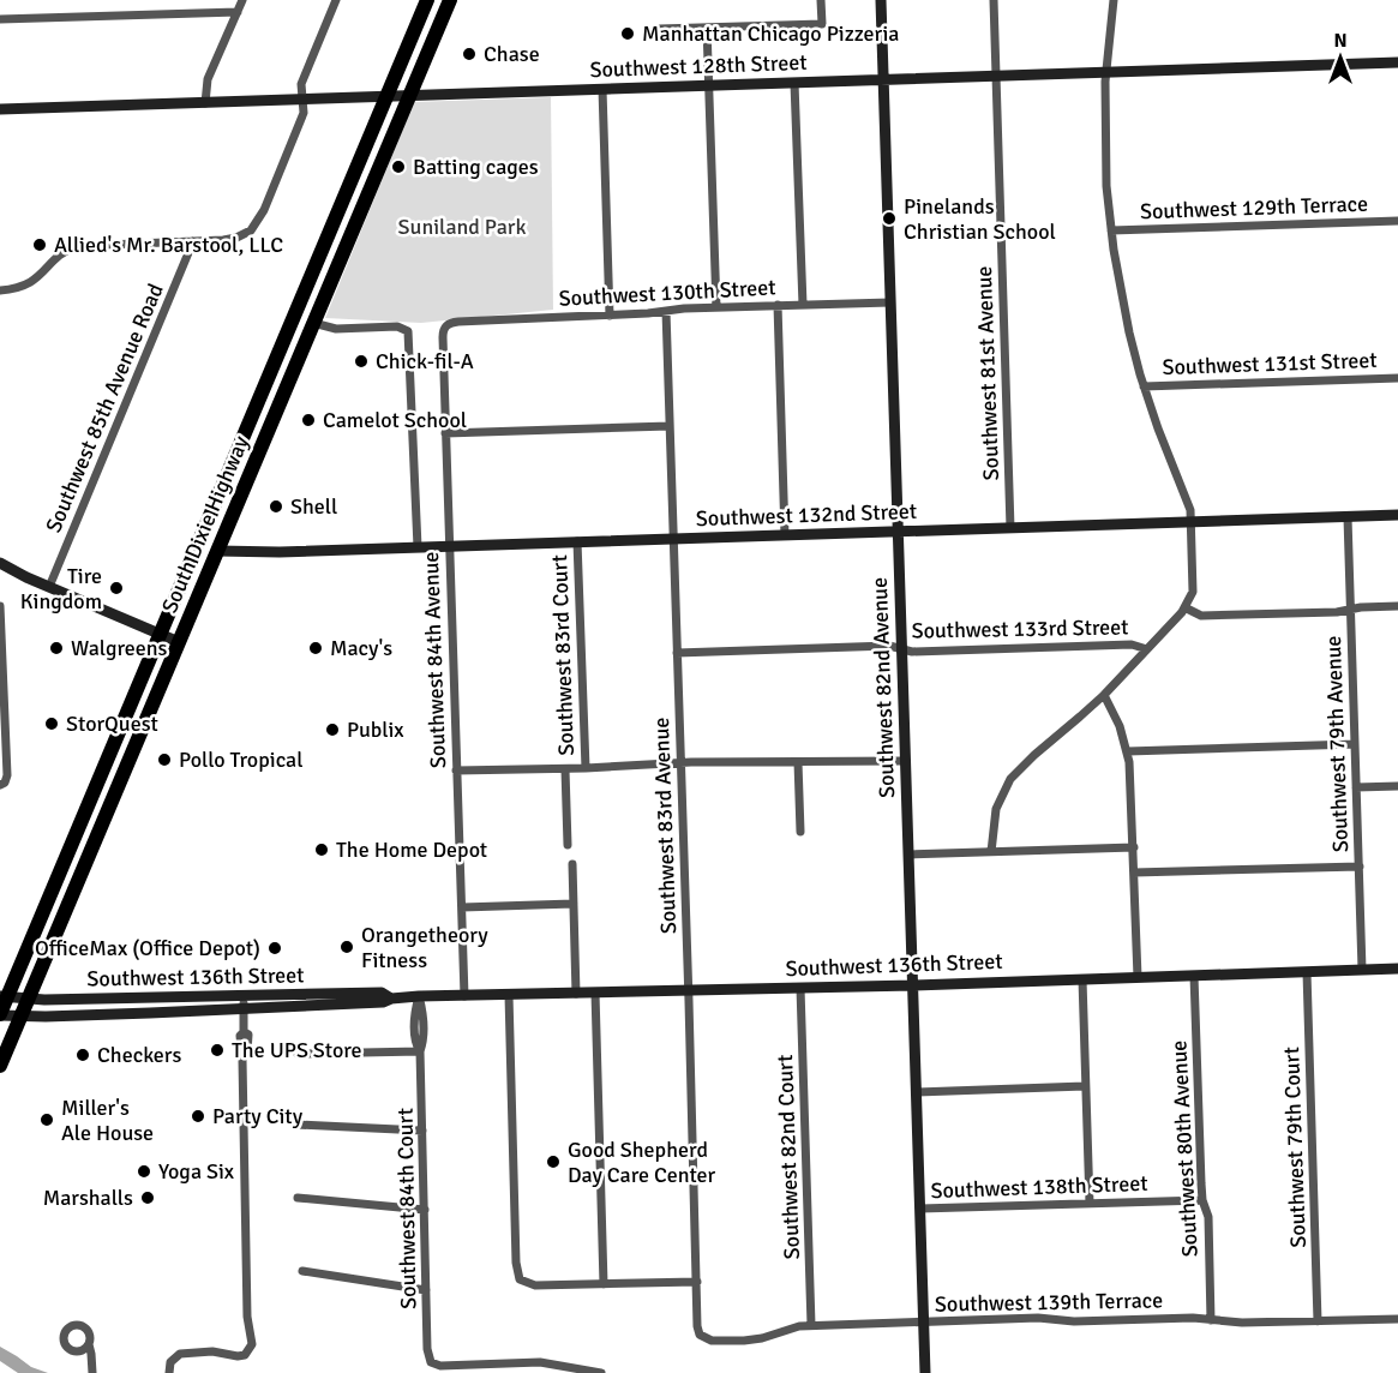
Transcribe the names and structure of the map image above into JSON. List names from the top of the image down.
{
  "streets": {
    "highway": ["South Dixie Highway"],
    "street": [
      "Southwest 128th Street",
      "Southwest 129th Terrace",
      "Southwest 130th Street",
      "Southwest 131st Street",
      "Southwest 81st Avenue",
      "Southwest 85th Avenue Road",
      "Southwest 132nd Street",
      "Southwest 133rd Street",
      "Southwest 83rd Court",
      "Southwest 84th Avenue",
      "Southwest 82nd Avenue",
      "Southwest 79th Avenue",
      "Southwest 83rd Avenue",
      "Southwest 136th Street",
      "Southwest 79th Court",
      "Southwest 80th Avenue",
      "Southwest 82nd Court",
      "Southwest 138th Street",
      "Southwest 84th Court",
      "Southwest 139th Terrace"
    ]
  },
  "crossings": [
    ["Southwest 128th Street", "Southwest 81st Avenue"],
    ["Southwest 128th Street", "South Dixie Highway"],
    ["Southwest 128th Street", "Southwest 82nd Avenue"],
    ["Southwest 130th Street", "Southwest 84th Avenue"],
    ["Southwest 130th Street", "Southwest 82nd Avenue"],
    ["Southwest 130th Street", "Southwest 83rd Avenue"],
    ["Southwest 81st Avenue", "Southwest 132nd Street"],
    ["Southwest 132nd Street", "South Dixie Highway"],
    ["Southwest 132nd Street", "Southwest 83rd Court"],
    ["Southwest 132nd Street", "Southwest 84th Avenue"],
    ["Southwest 132nd Street", "Southwest 82nd Avenue"],
    ["Southwest 132nd Street", "Southwest 79th Avenue"],
    ["Southwest 132nd Street", "Southwest 83rd Avenue"],
    ["South Dixie Highway", "Southwest 136th Street"],
    ["Southwest 133rd Street", "Southwest 82nd Avenue"],
    ["Southwest 133rd Street", "Southwest 83rd Avenue"],
    ["Southwest 84th Avenue", "Southwest 136th Street"],
    ["Southwest 82nd Avenue", "Southwest 136th Street"],
    ["Southwest 82nd Avenue", "Southwest 138th Street"],
    ["Southwest 82nd Avenue", "Southwest 139th Terrace"],
    ["Southwest 79th Avenue", "Southwest 136th Street"],
    ["Southwest 83rd Avenue", "Southwest 136th Street"],
    ["Southwest 83rd Avenue", "Southwest 139th Terrace"],
    ["Southwest 136th Street", "Southwest 79th Court"],
    ["Southwest 136th Street", "Southwest 80th Avenue"],
    ["Southwest 136th Street", "Southwest 82nd Court"],
    ["Southwest 136th Street", "Southwest 84th Court"],
    ["Southwest 79th Court", "Southwest 139th Terrace"],
    ["Southwest 80th Avenue", "Southwest 138th Street"],
    ["Southwest 80th Avenue", "Southwest 139th Terrace"],
    ["Southwest 82nd Court", "Southwest 139th Terrace"]
  ],
  "parks": ["Suniland Park"],
  "places": [
    "Manhattan Chicago Pizzeria",
    "Chase",
    "Batting cages",
    "Pinelands Christian School",
    "Allied's Mr. Barstool, LLC",
    "Chick-fil-A",
    "Camelot School",
    "Shell",
    "Tire Kingdom",
    "Walgreens",
    "Macy's",
    "StorQuest",
    "Publix",
    "Pollo Tropical",
    "The Home Depot",
    "Orangetheory Fitness",
    "OfficeMax (Office Depot)",
    "The UPS Store",
    "Checkers",
    "Party City",
    "Miller's Ale House",
    "Good Shepherd Day Care Center",
    "Yoga Six",
    "Marshalls"
  ],
  "north": "top"
}
